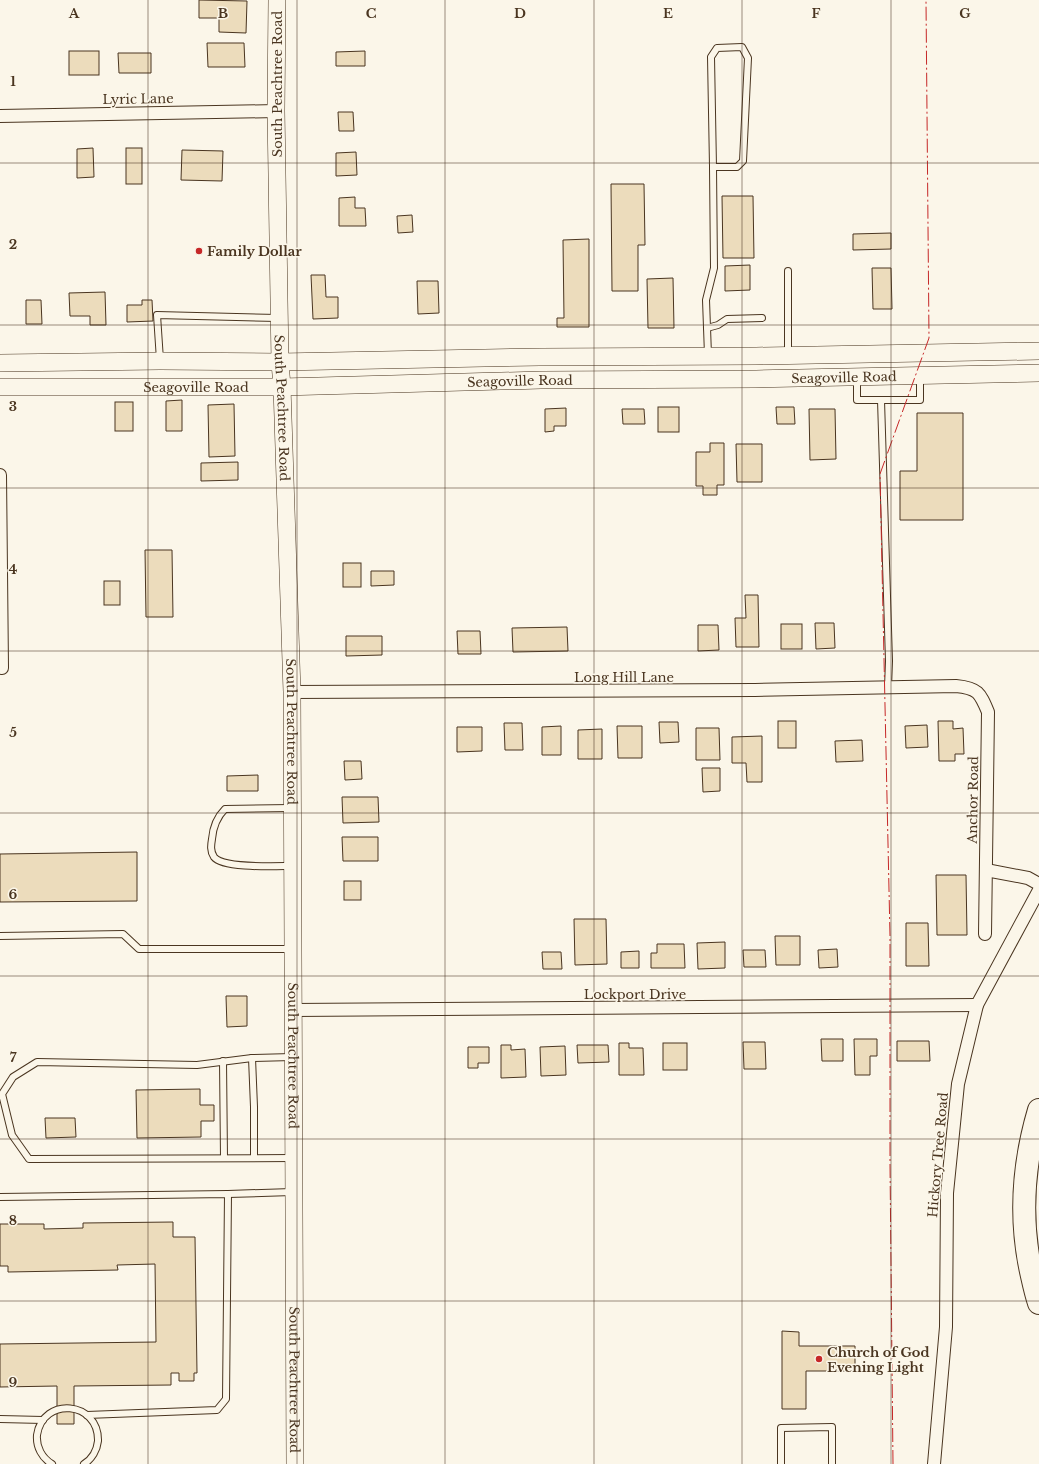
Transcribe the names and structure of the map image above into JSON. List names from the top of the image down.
{
  "streets": {
    "main road": ["South Peachtree Road", "Seagoville Road"],
    "street": [
      "Lyric Lane",
      "Long Hill Lane",
      "Anchor Road",
      "Lockport Drive",
      "Hickory Tree Road"
    ]
  },
  "crossings": [
    ["South Peachtree Road", "Lyric Lane"],
    ["South Peachtree Road", "Seagoville Road"],
    ["South Peachtree Road", "Long Hill Lane"],
    ["South Peachtree Road", "Lockport Drive"],
    ["Long Hill Lane", "Anchor Road"],
    ["Lockport Drive", "Hickory Tree Road"]
  ],
  "places": ["Family Dollar", "Church of God Evening Light"],
  "grid": {
    "columns": [
      "A",
      "B",
      "C",
      "D",
      "E",
      "F",
      "G"
    ],
    "rows": [
      "1",
      "2",
      "3",
      "4",
      "5",
      "6",
      "7",
      "8",
      "9"
    ]
  }
}
